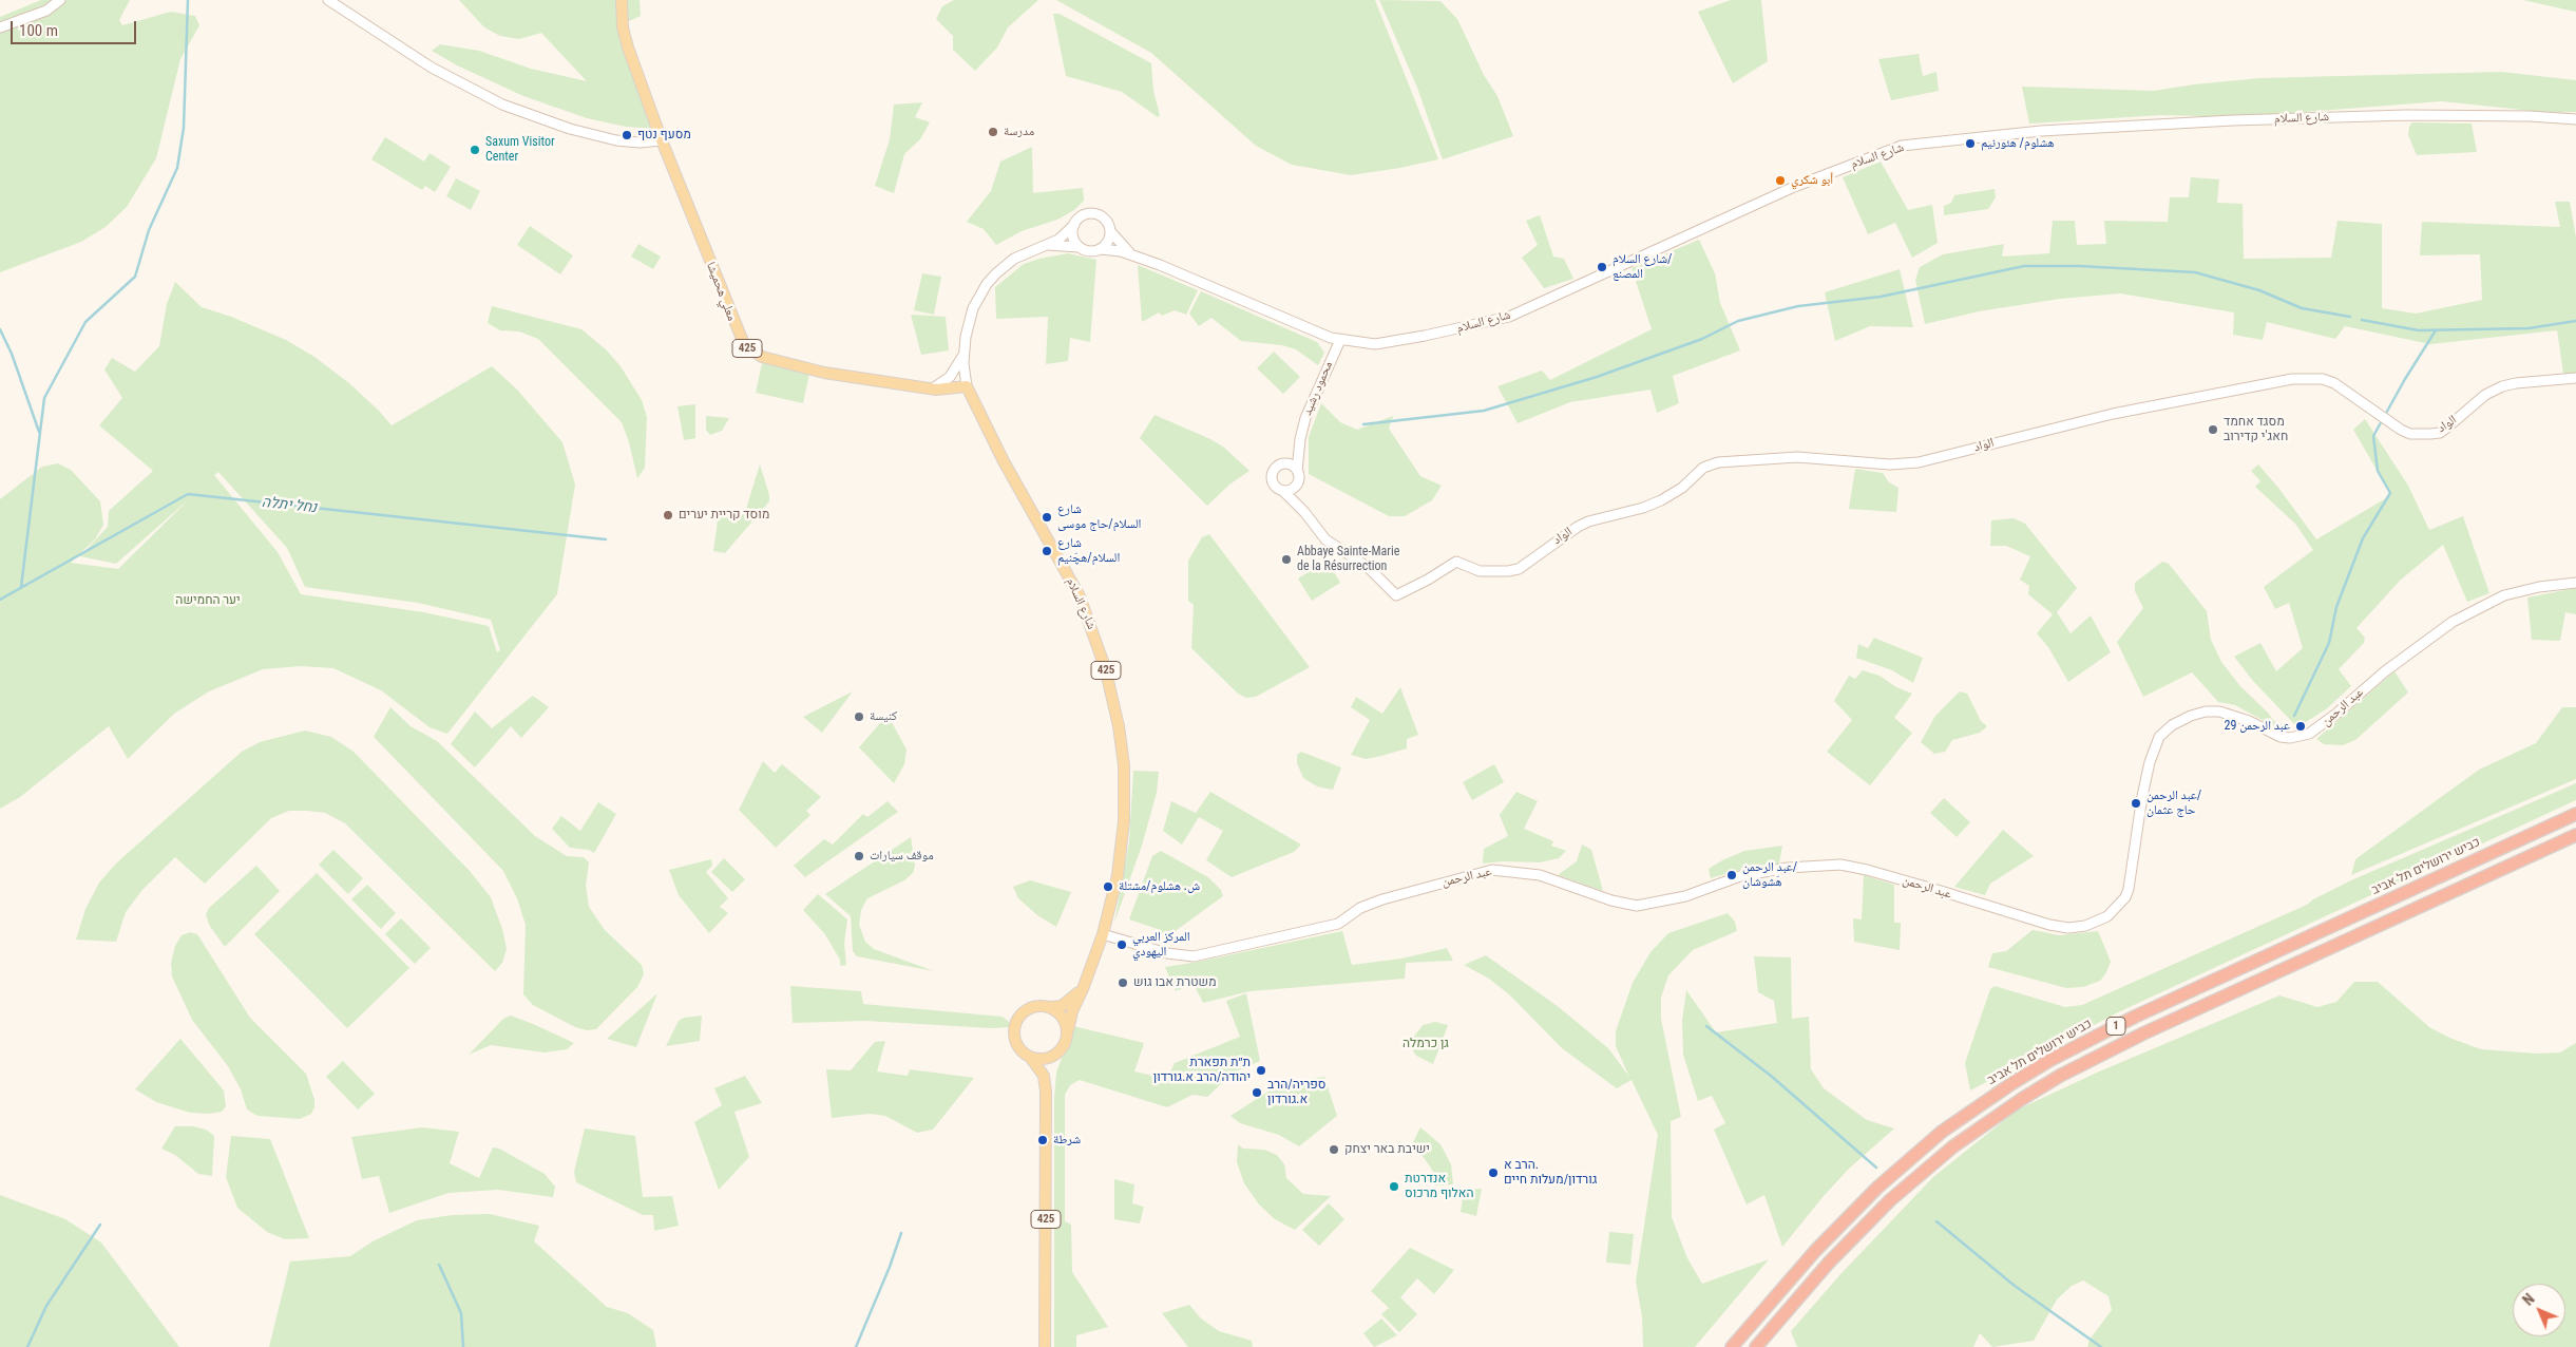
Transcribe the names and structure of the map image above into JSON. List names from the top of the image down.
{
  "streets": {
    "highway": ["כביש ירושלים תל אביב", "1"],
    "main road": ["شارع السلام", "معلي هحميشا", "425"],
    "street": ["محمود رشيد", "الواد", "عبد الرحمن"]
  },
  "crossings": [
    ["شارع السلام", "معلي هحميشا"],
    ["شارع السلام", "425"],
    ["شارع السلام", "محمود رشيد"],
    ["شارع السلام", "عبد الرحمن"],
    ["معلي هحميشا", "425"]
  ],
  "water": ["נחל יתלה"],
  "parks": ["יער החמישה", "גן כרמלה"],
  "places": [
    "مدرسة",
    "מסעף נטף",
    "هشلوم/ هئورنيم",
    "Saxum Visitor Center",
    "أبو شكري",
    "شارع السلام/ المصنع",
    "מסגד אחמד חאג'י קדירוב",
    "מוסד קריית יערים",
    "شارع السلام/حاج موسى",
    "شارع السلام/هچَنيم",
    "Abbaye Sainte-Marie de la Résurrection",
    "كنيسة",
    "عبد الرحمن 29",
    "عبد الرحمن/ حاج عثمان",
    "موقف سيارات",
    "عبد الرحمن/ هَشوشان",
    "ش. هشلوم/مشتلة",
    "المركز العربي اليهودي",
    "משטרת אבו גוש",
    "ת״ת תפארת יהודה/הרב א.גורדון",
    "ספריה/הרב א.גורדון",
    "شرطة",
    "ישיבת באר יצחק",
    "הרב א. גורדון/מעלות חיים",
    "אנדרטת האלוף מרכוס"
  ],
  "scale_bar": "100 m",
  "north": "top left"
}
